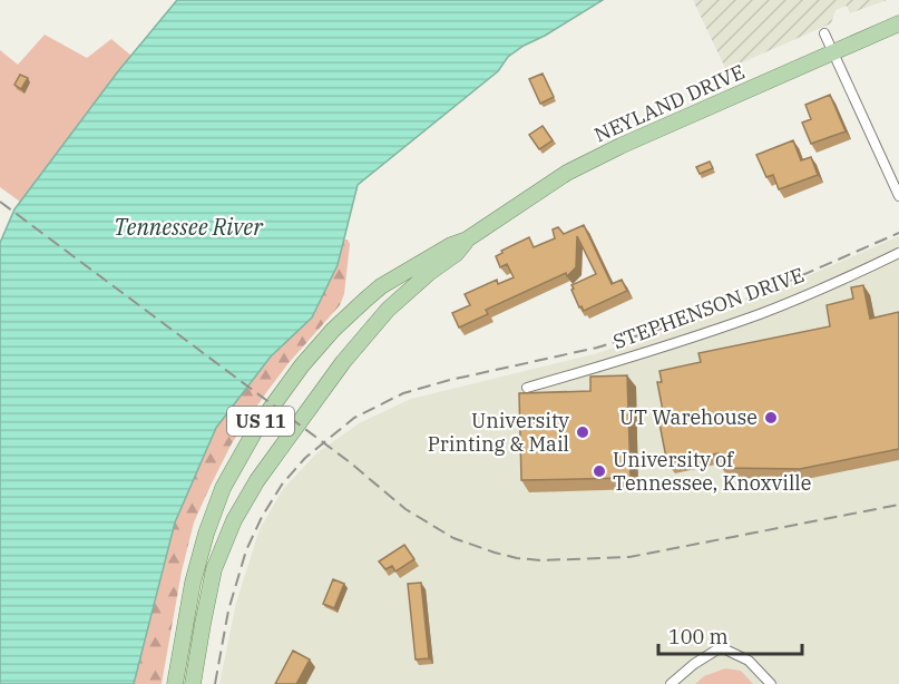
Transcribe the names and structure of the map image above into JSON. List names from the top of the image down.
{
  "streets": {
    "main road": ["NEYLAND DRIVE", "US 11"],
    "street": ["STEPHENSON DRIVE"]
  },
  "water": ["Tennessee River"],
  "places": ["UT Warehouse", "University Printing & Mail", "University of Tennessee, Knoxville"],
  "scale_bar": "100 m"
}
